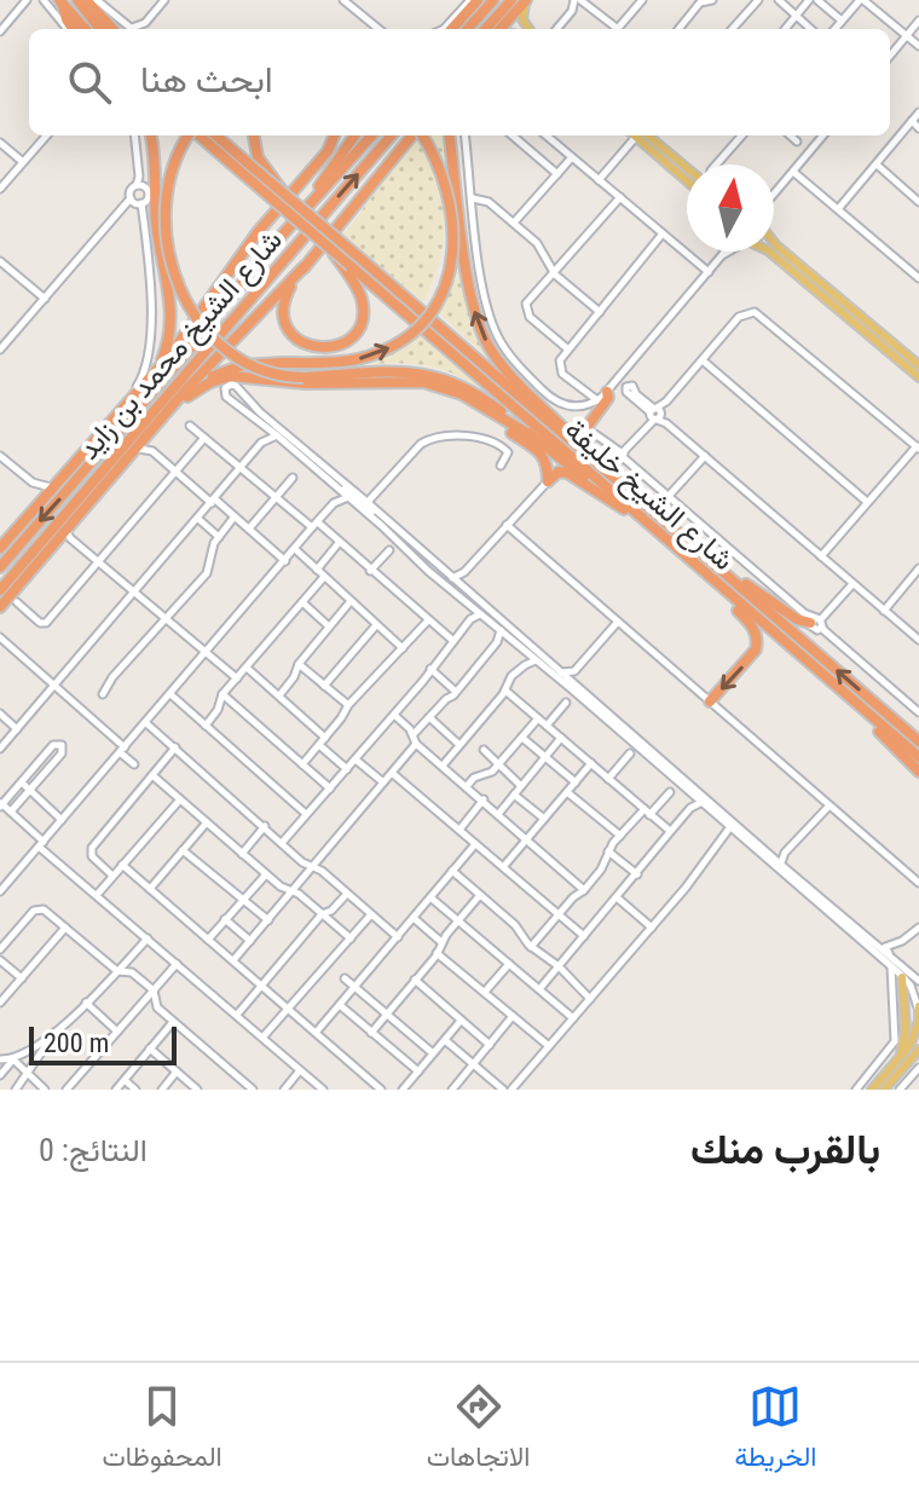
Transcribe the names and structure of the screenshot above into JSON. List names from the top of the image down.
{
  "streets": {
    "highway": ["شارع الشيخ محمد بن زايد", "شارع الشيخ خليفة"]
  },
  "scale_bar": "200 m",
  "north": "top",
  "page": {
    "search": "ابحث هنا",
    "scale": "200 m",
    "heading": ["بالقرب منك", "النتائج: 0"],
    "nav": ["الخريطة", "الاتجاهات", "المحفوظات"]
  }
}
